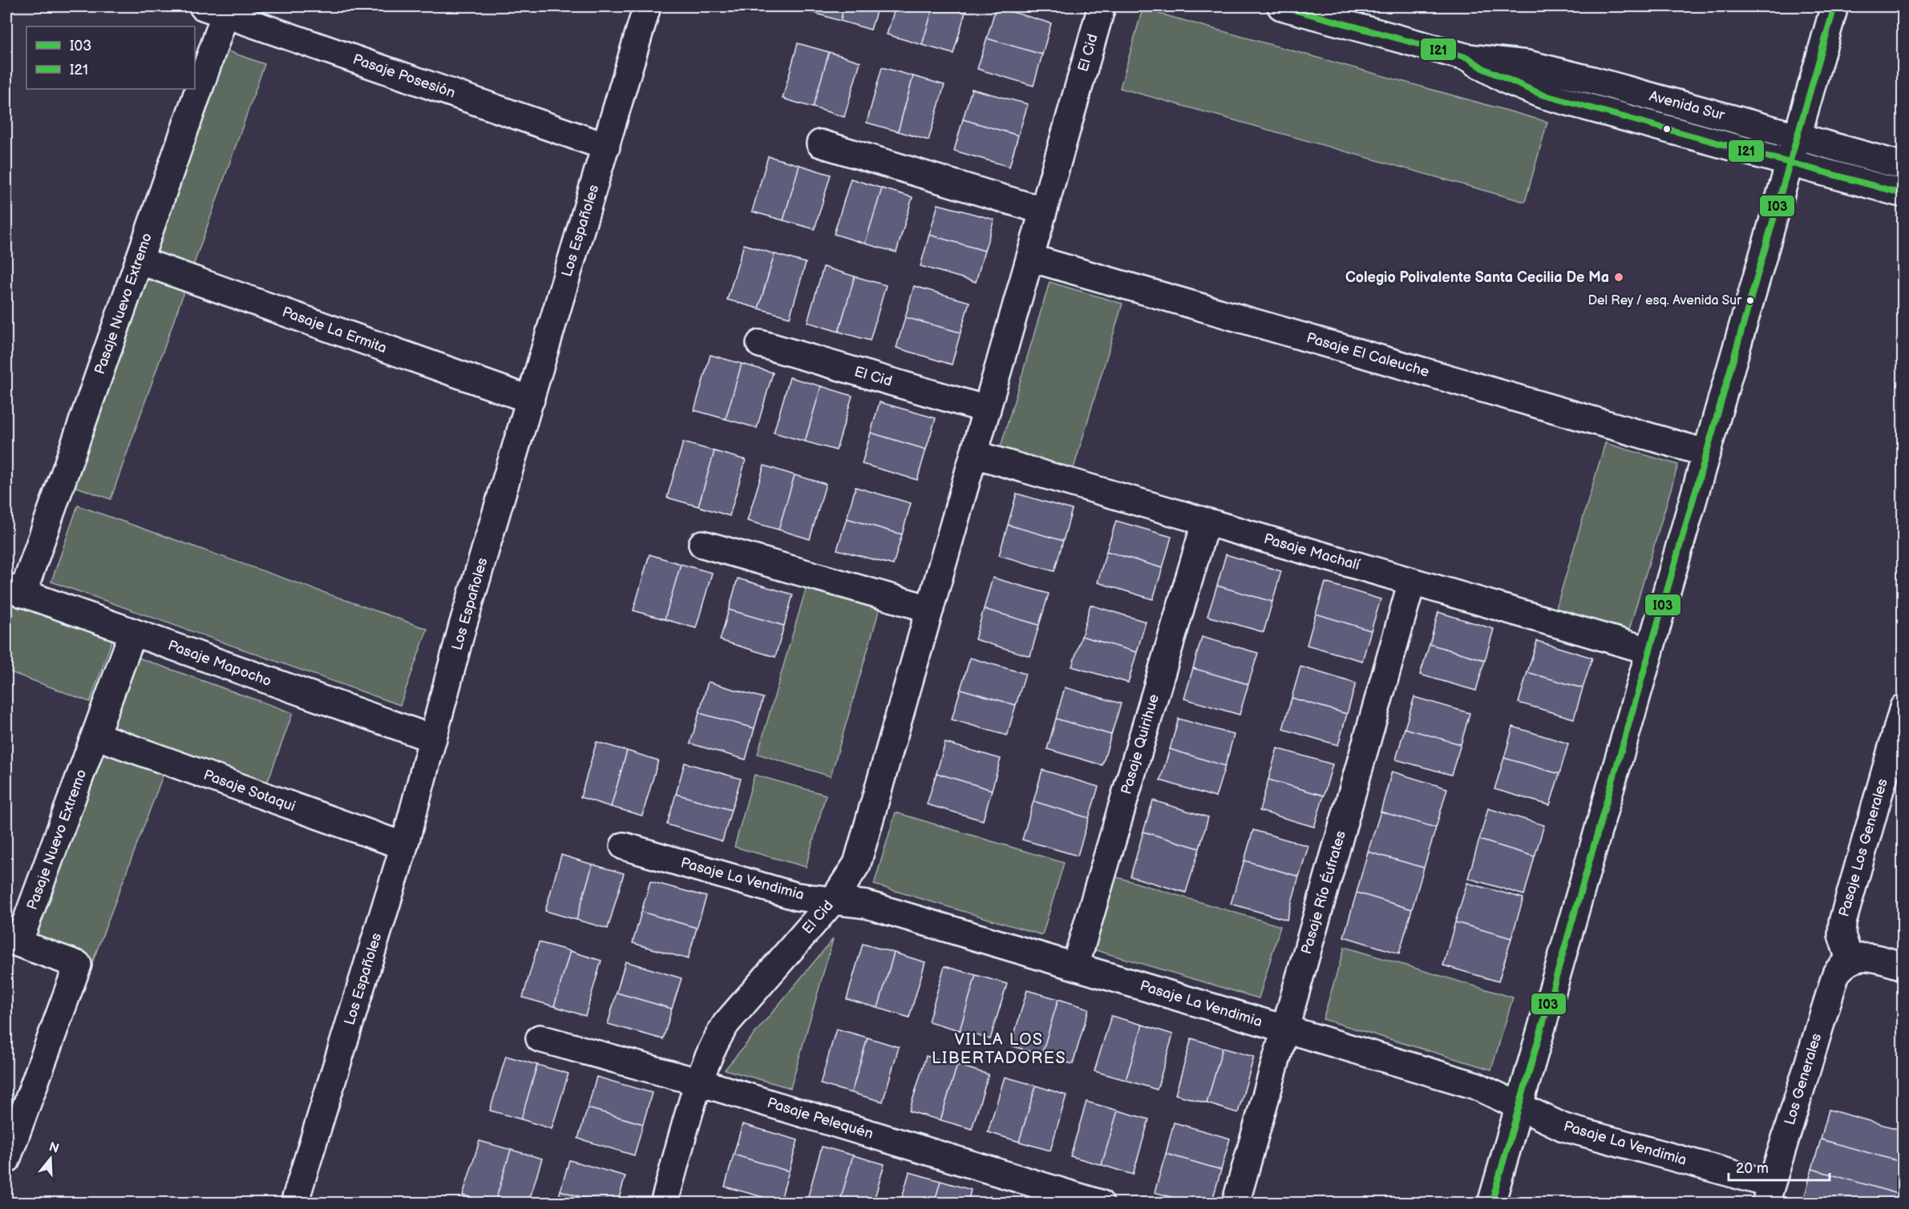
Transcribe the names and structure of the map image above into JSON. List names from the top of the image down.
{
  "streets": {
    "street": [
      "El Cid",
      "Pasaje Posesión",
      "Avenida Sur",
      "Los Españoles",
      "Pasaje Nuevo Extremo",
      "Pasaje La Ermita",
      "Pasaje El Caleuche",
      "Pasaje Machalí",
      "Pasaje Mapocho",
      "Pasaje Quirihue",
      "Pasaje Sotaqui",
      "Pasaje Los Generales",
      "Pasaje La Vendimia",
      "Pasaje Río Éufrates",
      "Los Generales",
      "Pasaje Pelequén"
    ]
  },
  "crossings": [
    ["El Cid", "Pasaje El Caleuche"],
    ["El Cid", "Pasaje Machalí"],
    ["El Cid", "Pasaje La Vendimia"],
    ["El Cid", "Pasaje Pelequén"],
    ["Pasaje Posesión", "Los Españoles"],
    ["Pasaje Posesión", "Pasaje Nuevo Extremo"],
    ["Los Españoles", "Pasaje La Ermita"],
    ["Los Españoles", "Pasaje Mapocho"],
    ["Los Españoles", "Pasaje Sotaqui"],
    ["Pasaje Nuevo Extremo", "Pasaje La Ermita"],
    ["Pasaje Nuevo Extremo", "Pasaje Mapocho"],
    ["Pasaje Nuevo Extremo", "Pasaje Sotaqui"],
    ["Pasaje Machalí", "Pasaje Quirihue"],
    ["Pasaje Machalí", "Pasaje Río Éufrates"],
    ["Pasaje Quirihue", "Pasaje La Vendimia"],
    ["Pasaje Los Generales", "Los Generales"],
    ["Pasaje La Vendimia", "Pasaje Río Éufrates"],
    ["Pasaje La Vendimia", "Los Generales"]
  ],
  "districts": ["VILLA LOS LIBERTADORES"],
  "places": ["Colegio Polivalente Santa Cecilia De Ma", "Del Rey / esq. Avenida Sur"],
  "lines": ["transit line I03", "transit line I21"],
  "legend": ["I03", "I21"],
  "scale_bar": "20 m",
  "north": "top"
}
